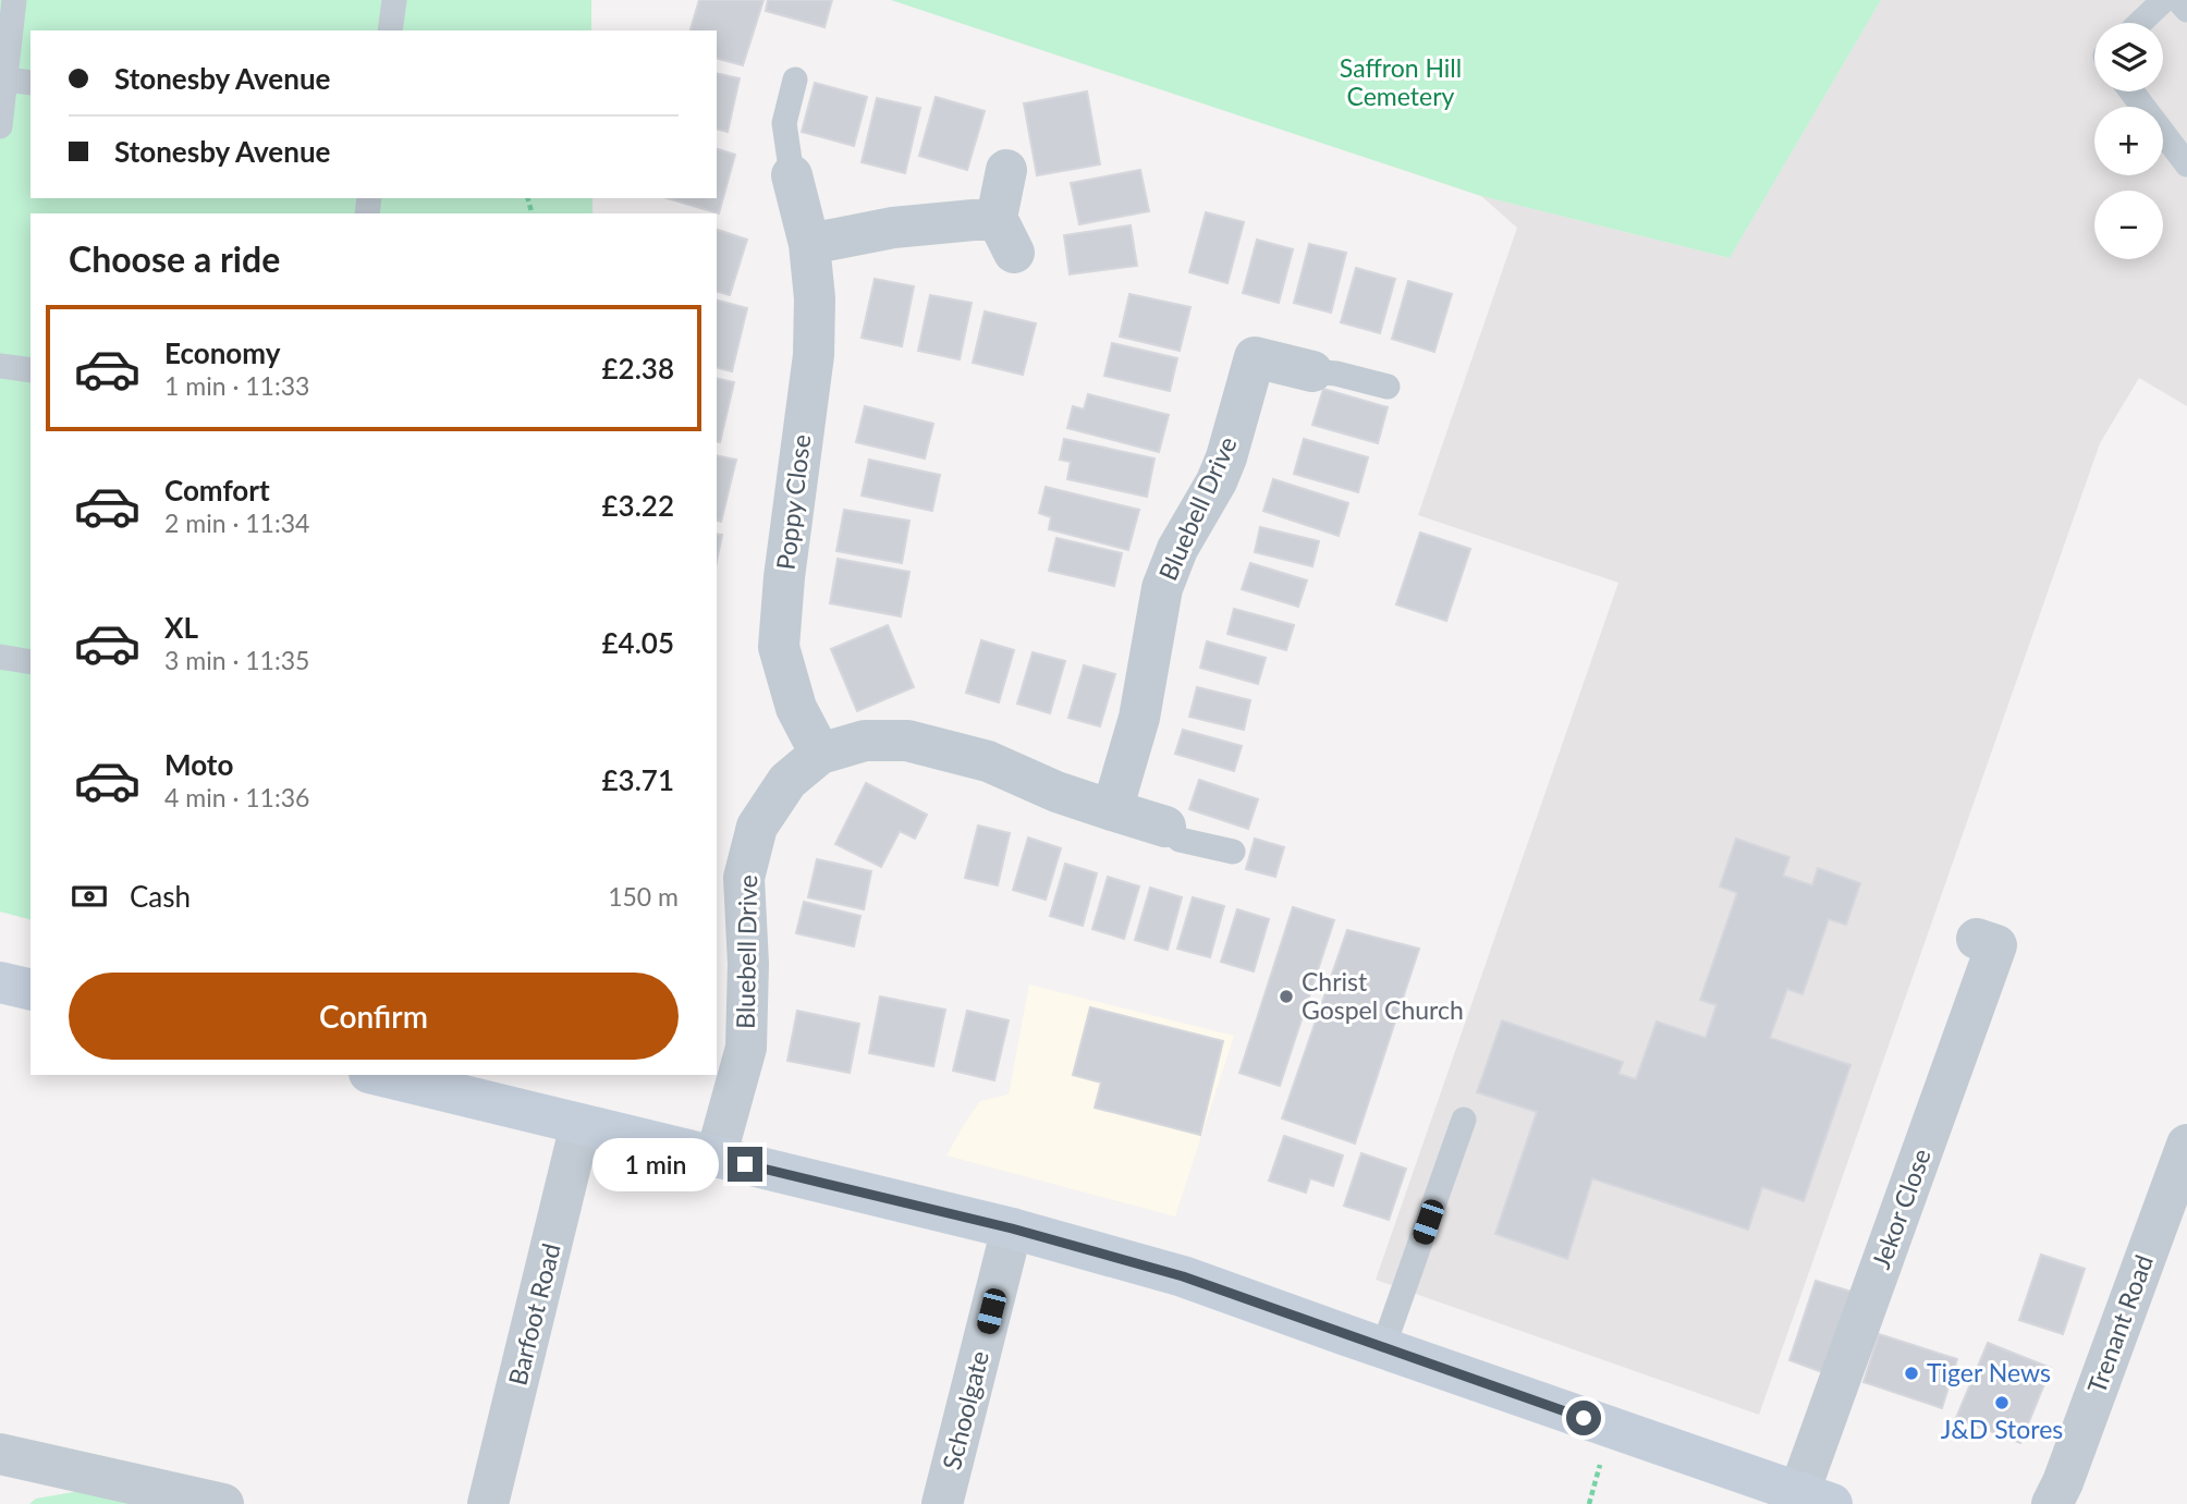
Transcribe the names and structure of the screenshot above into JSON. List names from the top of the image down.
{
  "streets": {
    "street": [
      "Poppy Close",
      "Bluebell Drive",
      "Jekor Close",
      "Barfoot Road",
      "Trenant Road",
      "Schoolgate"
    ]
  },
  "crossings": [
    ["Poppy Close", "Bluebell Drive"]
  ],
  "parks": ["Saffron Hill Cemetery"],
  "places": ["Christ Gospel Church", "Tiger News", "J&D Stores"],
  "page": {
    "map_buttons": ["+", "−"],
    "banner": ["Stonesby Avenue", "Stonesby Avenue"],
    "heading": "Choose a ride",
    "list": [
      {
        "name": "Economy",
        "note": "1 min · 11:33",
        "value": "£2.38"
      },
      {
        "name": "Comfort",
        "note": "2 min · 11:34",
        "value": "£3.22"
      },
      {
        "name": "XL",
        "note": "3 min · 11:35",
        "value": "£4.05"
      },
      {
        "name": "Moto",
        "note": "4 min · 11:36",
        "value": "£3.71"
      }
    ],
    "pay": ["Cash", "150 m"],
    "buttons": "Confirm",
    "bubble": "1 min"
  }
}
